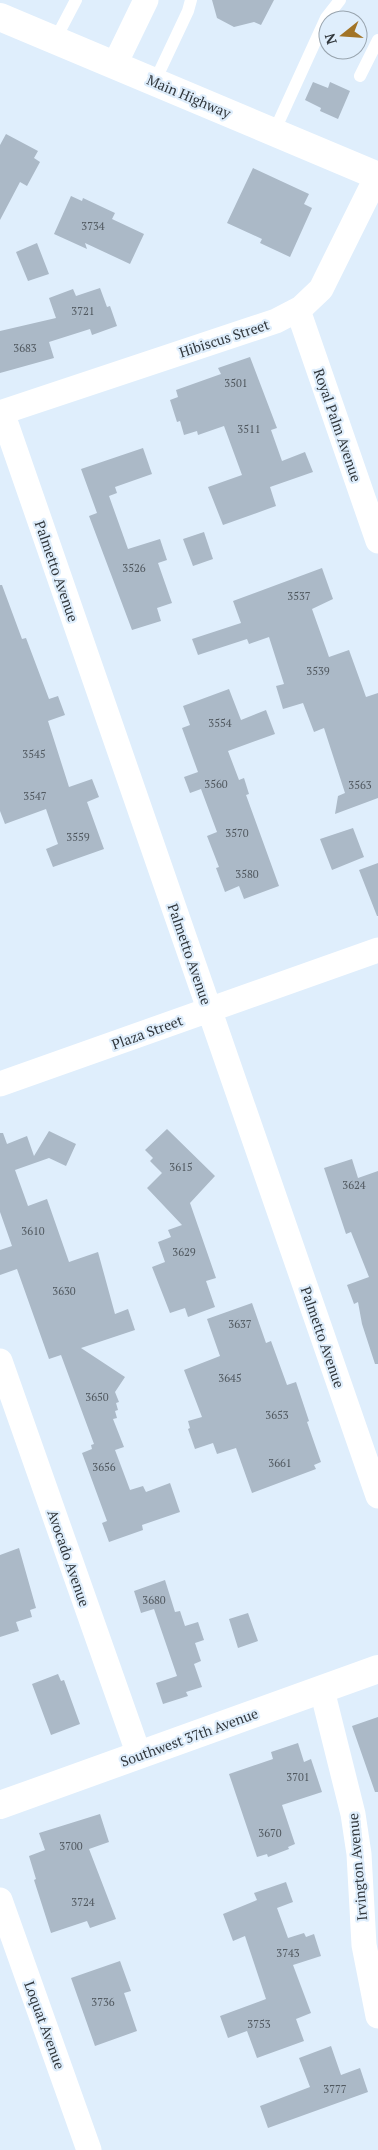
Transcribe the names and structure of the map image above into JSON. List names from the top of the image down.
{
  "streets": {
    "main road": ["Main Highway", "Southwest 37th Avenue"],
    "street": [
      "Hibiscus Street",
      "Royal Palm Avenue",
      "Palmetto Avenue",
      "Plaza Street",
      "Avocado Avenue",
      "Irvington Avenue",
      "Loquat Avenue"
    ]
  },
  "crossings": [
    ["Main Highway", "Hibiscus Street"],
    ["Hibiscus Street", "Royal Palm Avenue"],
    ["Hibiscus Street", "Palmetto Avenue"],
    ["Palmetto Avenue", "Plaza Street"],
    ["Avocado Avenue", "Southwest 37th Avenue"],
    ["Southwest 37th Avenue", "Irvington Avenue"]
  ],
  "house_numbers": [
    "3734",
    "3721",
    "3683",
    "3501",
    "3511",
    "3526",
    "3537",
    "3539",
    "3554",
    "3545",
    "3560",
    "3563",
    "3547",
    "3570",
    "3559",
    "3580",
    "3615",
    "3624",
    "3610",
    "3629",
    "3630",
    "3637",
    "3645",
    "3650",
    "3653",
    "3661",
    "3656",
    "3680",
    "3701",
    "3670",
    "3700",
    "3724",
    "3743",
    "3736",
    "3753",
    "3777"
  ],
  "north": "left"
}
